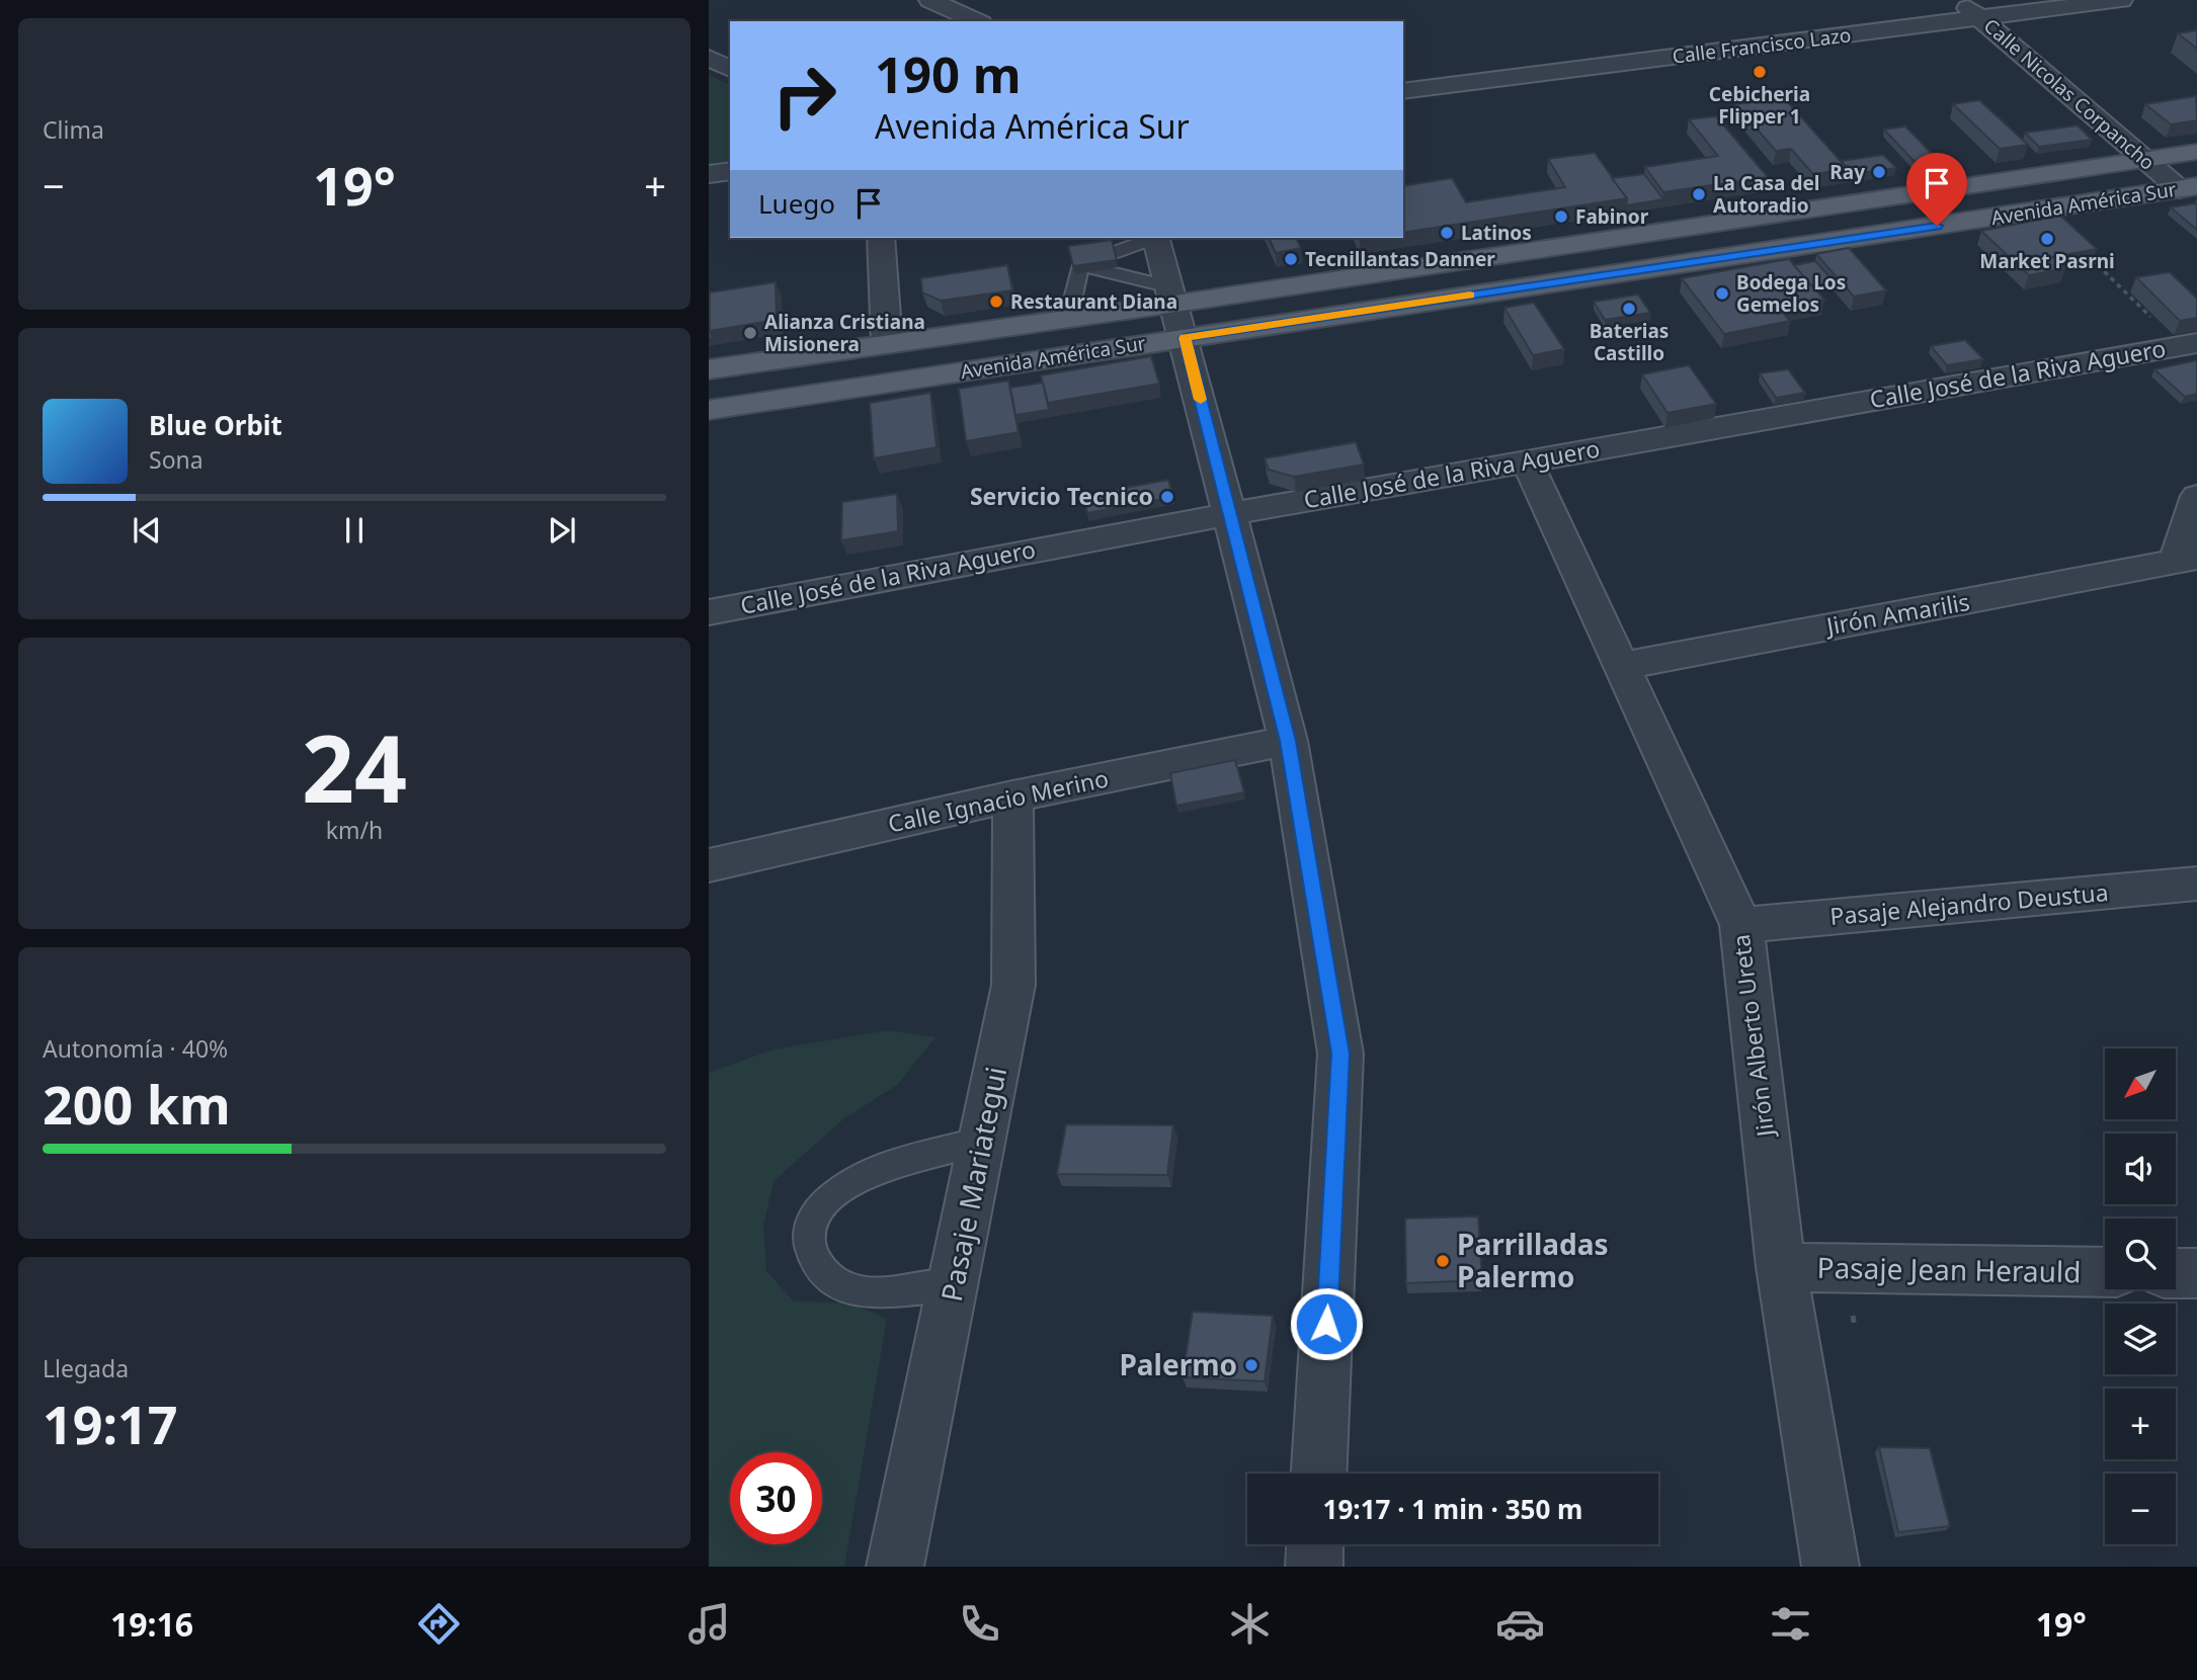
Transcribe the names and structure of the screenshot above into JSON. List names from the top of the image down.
{
  "streets": {
    "main road": ["Avenida América Sur"],
    "street": [
      "Calle Francisco Lazo",
      "Calle Nicolas Corpancho",
      "Calle José de la Riva Aguero",
      "Jirón Amarilis",
      "Calle Ignacio Merino",
      "Pasaje Alejandro Deustua",
      "Jirón Alberto Ureta",
      "Pasaje Mariategui",
      "Pasaje Jean Herauld"
    ]
  },
  "crossings": [
    ["Calle Francisco Lazo", "Calle Nicolas Corpancho"],
    ["Calle Nicolas Corpancho", "Avenida América Sur"],
    ["Calle José de la Riva Aguero", "Jirón Alberto Ureta"],
    ["Jirón Amarilis", "Jirón Alberto Ureta"],
    ["Calle Ignacio Merino", "Pasaje Mariategui"],
    ["Pasaje Alejandro Deustua", "Jirón Alberto Ureta"],
    ["Jirón Alberto Ureta", "Pasaje Jean Herauld"]
  ],
  "places": [
    "Cebicheria Flipper 1",
    "Ray",
    "La Casa del Autoradio",
    "Fabinor",
    "Latinos",
    "Market Pasrni",
    "Tecnillantas Danner",
    "Bodega Los Gemelos",
    "Restaurant Diana",
    "Baterias Castillo",
    "Alianza Cristiana Misionera",
    "Servicio Tecnico",
    "Parrilladas Palermo",
    "Palermo"
  ],
  "north": "bottom left",
  "page": {
    "tile": [
      "Clima",
      ["24", "km/h"],
      ["Autonomía · 40%", "200 km"],
      ["Llegada", "19:17"]
    ],
    "turn": ["190 m", "Avenida América Sur"],
    "heat": ["−", "19°", "+"],
    "then": "Luego",
    "song": ["Blue Orbit", "Sona"],
    "map_buttons": ["+", "−"],
    "limit": "30",
    "trip": "19:17 · 1 min · 350 m",
    "tabs": ["19:16", "19°"]
  }
}
